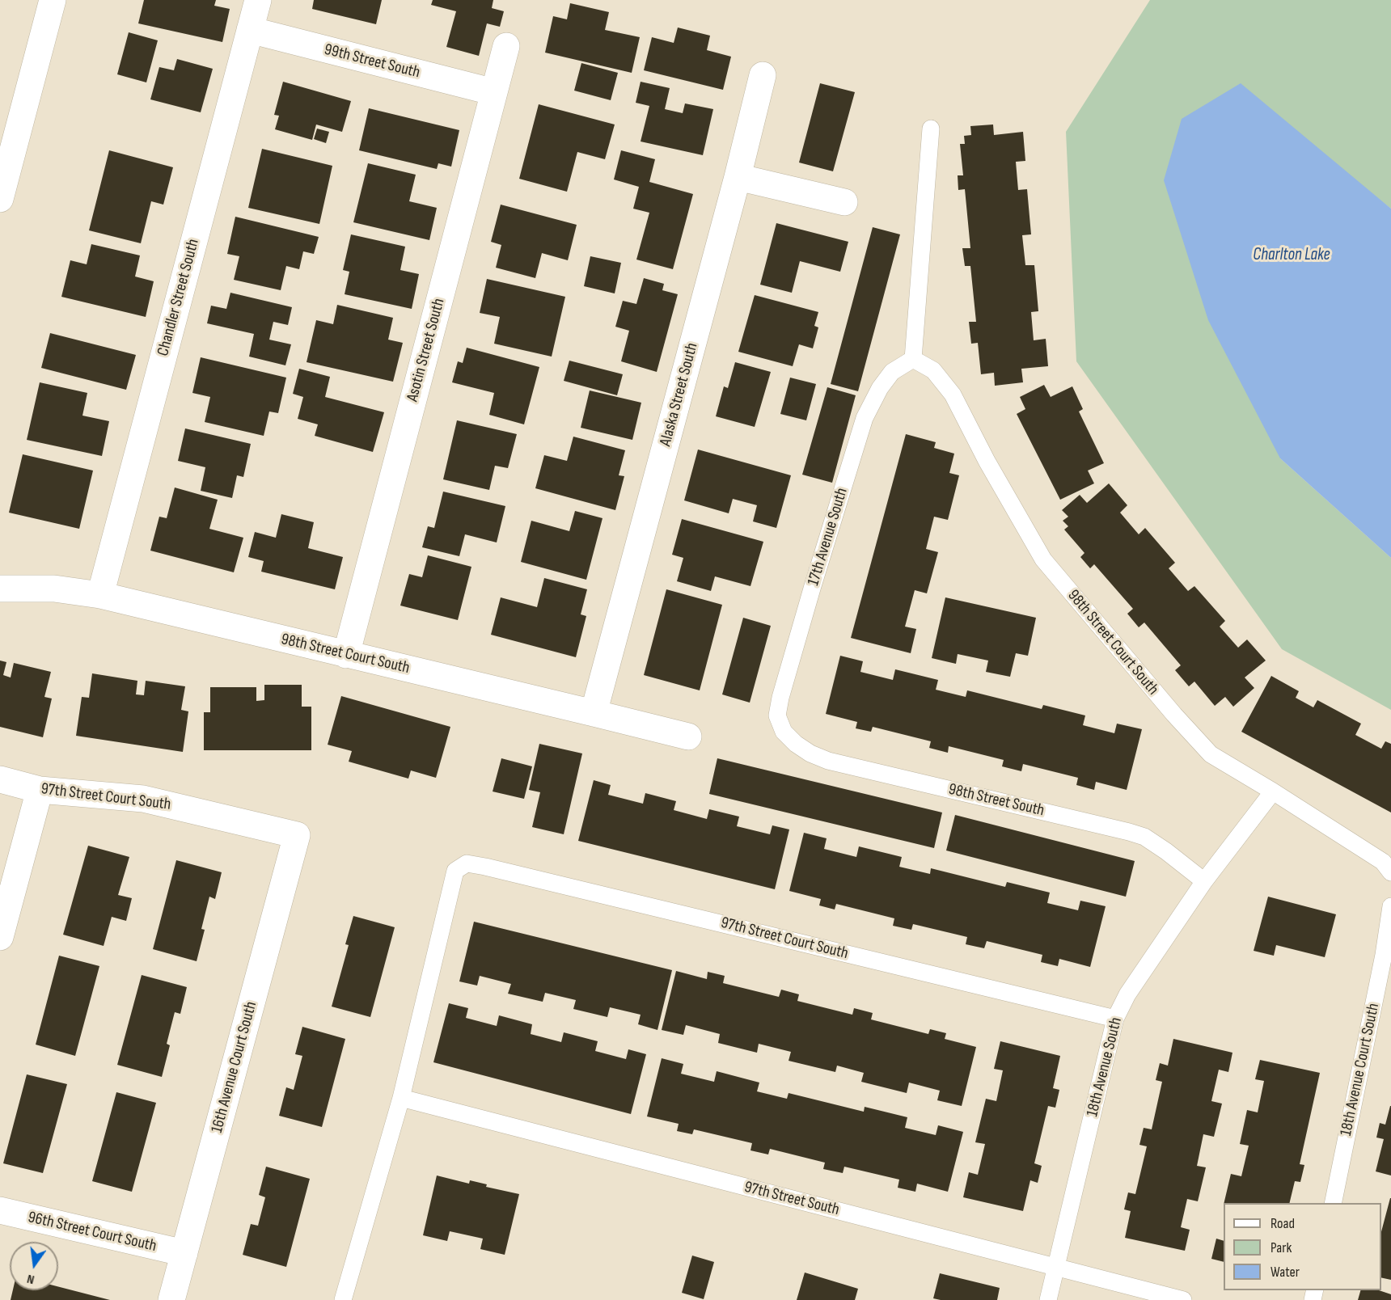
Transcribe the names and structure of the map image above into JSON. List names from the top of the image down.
{
  "streets": {
    "street": [
      "99th Street South",
      "Chandler Street South",
      "Asotin Street South",
      "Alaska Street South",
      "98th Street Court South",
      "97th Street Court South",
      "16th Avenue Court South",
      "96th Street Court South"
    ],
    "lane": [
      "17th Avenue South",
      "98th Street South",
      "18th Avenue South",
      "18th Avenue Court South",
      "97th Street South"
    ]
  },
  "crossings": [
    ["99th Street South", "Chandler Street South"],
    ["99th Street South", "Asotin Street South"],
    ["Chandler Street South", "98th Street Court South"],
    ["Asotin Street South", "98th Street Court South"],
    ["Alaska Street South", "98th Street Court South"],
    ["17th Avenue South", "98th Street Court South"],
    ["17th Avenue South", "98th Street South"],
    ["98th Street Court South", "18th Avenue South"],
    ["97th Street Court South", "16th Avenue Court South"],
    ["97th Street Court South", "18th Avenue South"],
    ["97th Street Court South", "97th Street South"],
    ["98th Street South", "18th Avenue South"],
    ["16th Avenue Court South", "96th Street Court South"],
    ["18th Avenue South", "97th Street South"]
  ],
  "water": ["Charlton Lake"],
  "legend": ["Road", "Park", "Water"],
  "north": "bottom"
}
